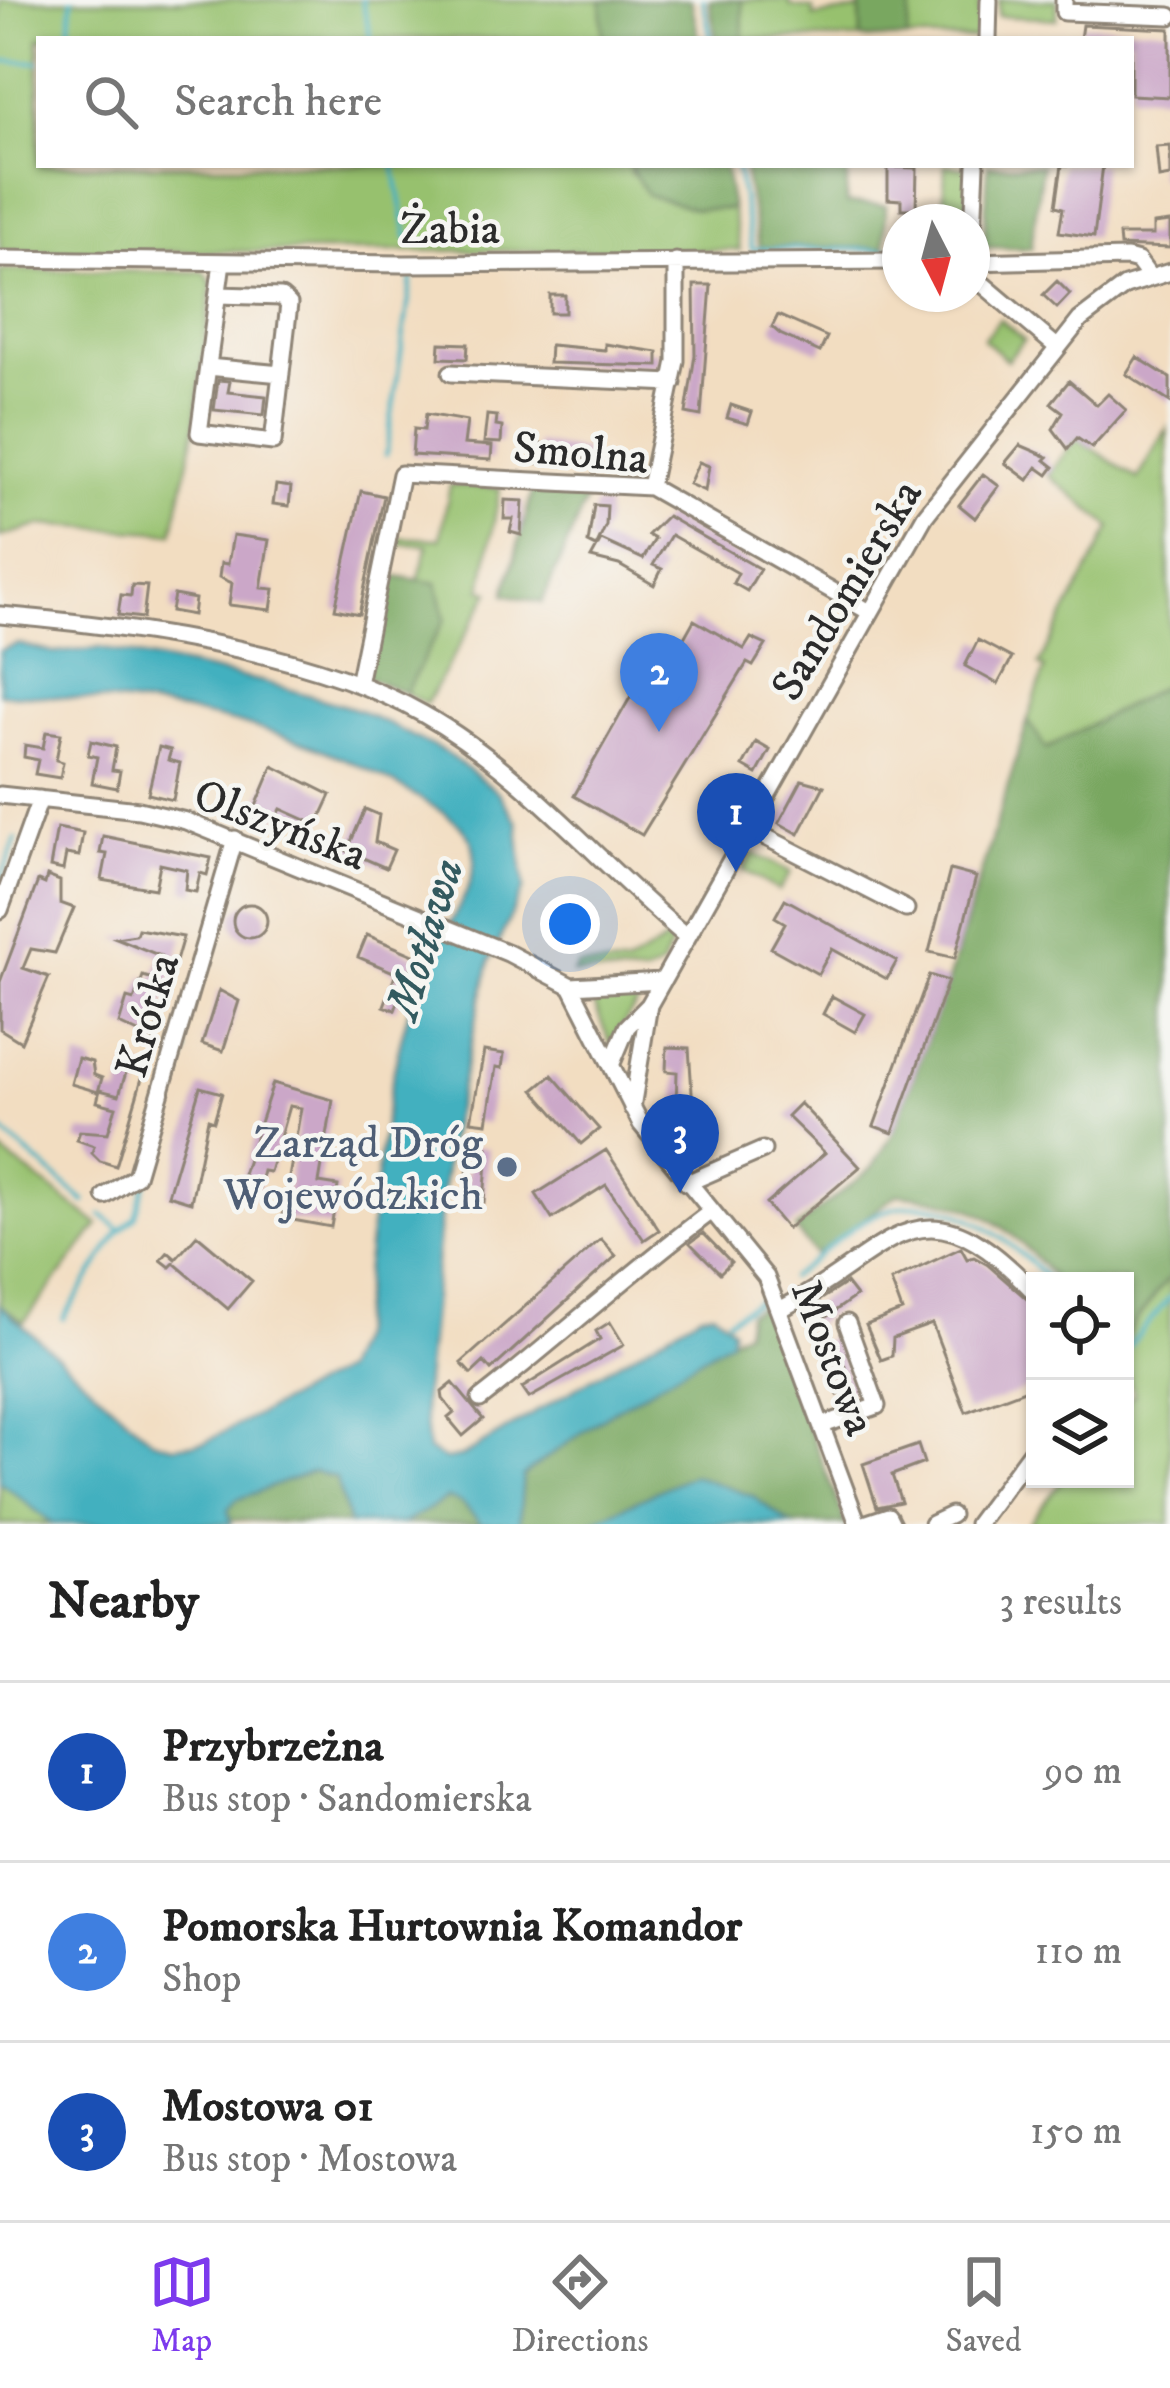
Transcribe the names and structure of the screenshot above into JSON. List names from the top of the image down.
{
  "streets": {
    "street": [
      "Żabia",
      "Smolna",
      "Sandomierska",
      "Olszyńska",
      "Krótka",
      "Mostowa"
    ]
  },
  "crossings": [
    ["Smolna", "Sandomierska"],
    ["Sandomierska", "Mostowa"],
    ["Olszyńska", "Krótka"],
    ["Olszyńska", "Mostowa"]
  ],
  "water": ["Motława"],
  "places": ["Zarząd Dróg Wojewódzkich"],
  "north": "bottom",
  "page": {
    "search": "Search here",
    "pins": ["2", "1", "3"],
    "heading": ["Nearby", "3 results"],
    "list": [
      {
        "mark": "1",
        "name": "Przybrzeżna",
        "note": "Bus stop · Sandomierska",
        "value": "90 m"
      },
      {
        "mark": "2",
        "name": "Pomorska Hurtownia Komandor",
        "note": "Shop",
        "value": "110 m"
      },
      {
        "mark": "3",
        "name": "Mostowa 01",
        "note": "Bus stop · Mostowa",
        "value": "150 m"
      }
    ],
    "nav": ["Map", "Directions", "Saved"]
  }
}
